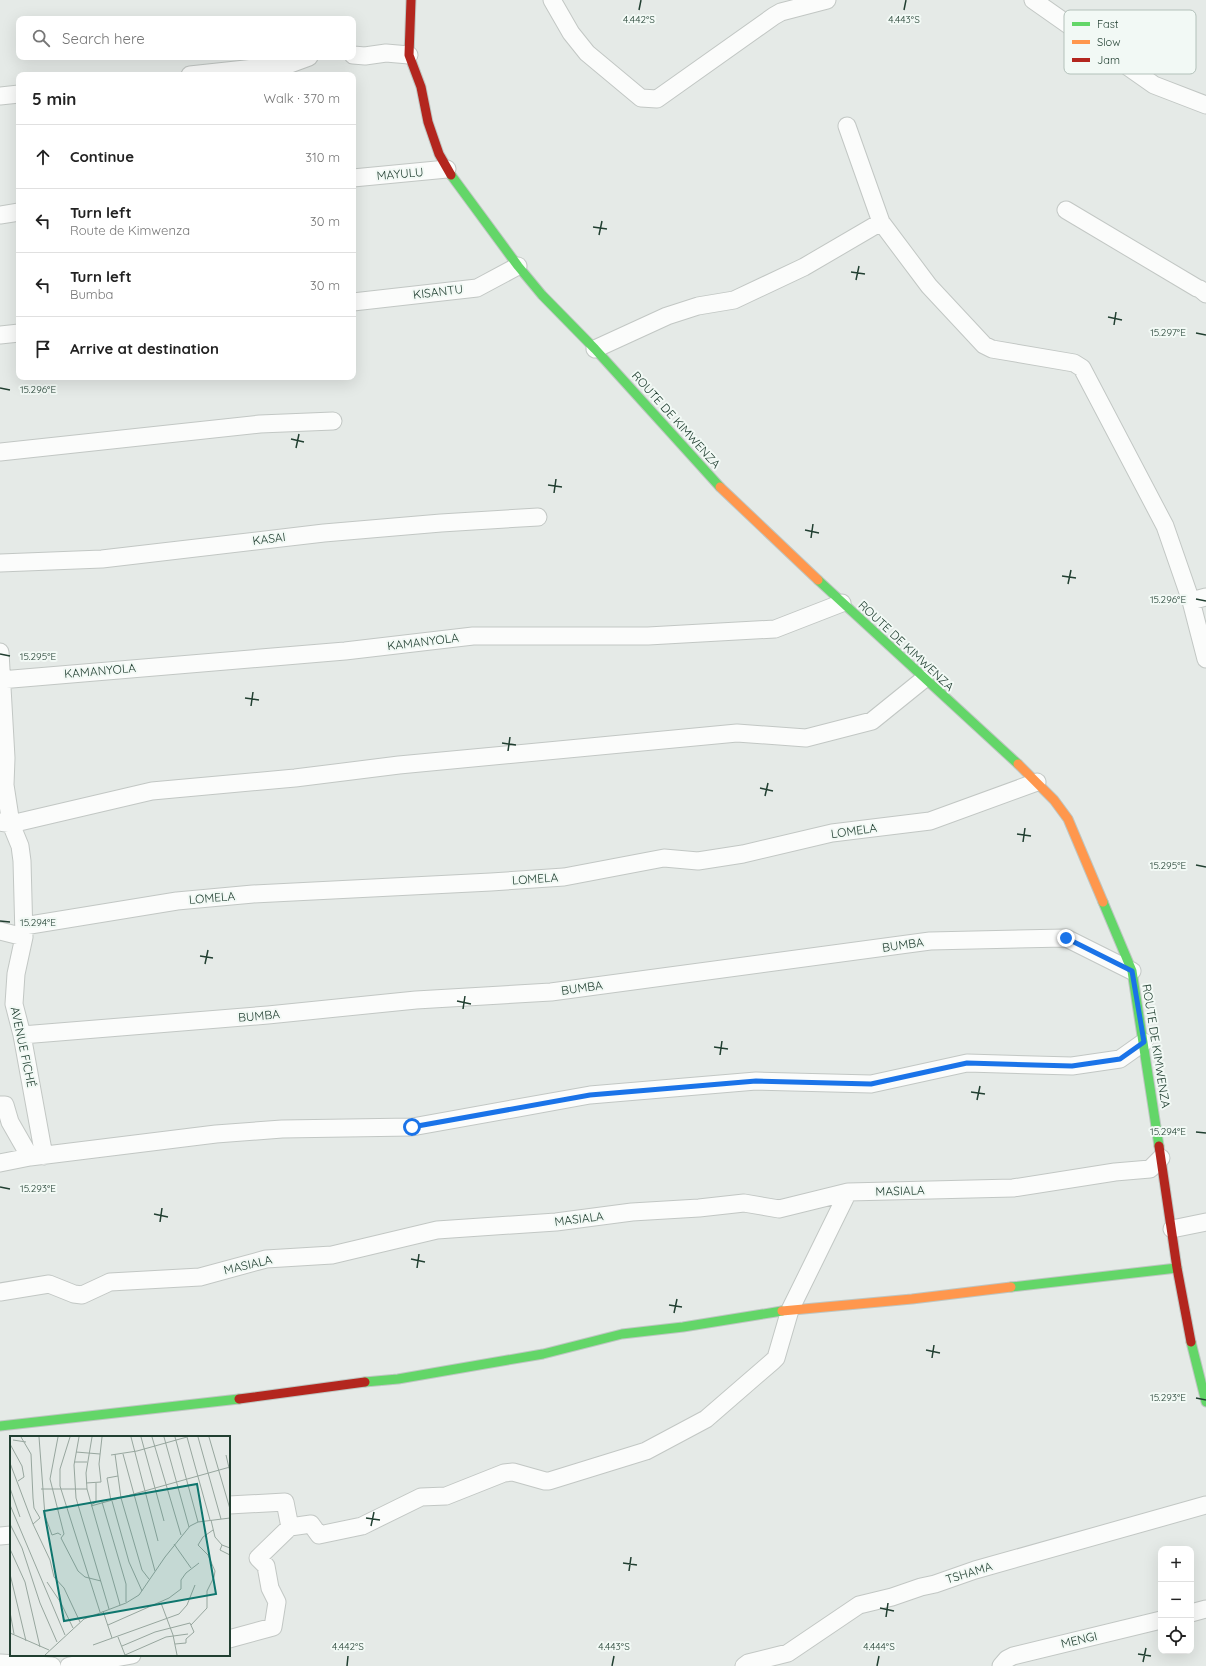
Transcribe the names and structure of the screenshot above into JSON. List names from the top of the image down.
{
  "streets": {
    "street": [
      "MAYULU",
      "KISANTU",
      "ROUTE DE KIMWENZA",
      "KASAI",
      "KAMANYOLA",
      "LOMELA",
      "BUMBA",
      "AVENUE FICHÉ",
      "MASIALA",
      "TSHAMA",
      "MENGI"
    ]
  },
  "crossings": [
    ["MAYULU", "ROUTE DE KIMWENZA"],
    ["KISANTU", "ROUTE DE KIMWENZA"],
    ["ROUTE DE KIMWENZA", "KAMANYOLA"],
    ["ROUTE DE KIMWENZA", "LOMELA"],
    ["ROUTE DE KIMWENZA", "BUMBA"],
    ["ROUTE DE KIMWENZA", "MASIALA"],
    ["KAMANYOLA", "AVENUE FICHÉ"],
    ["LOMELA", "AVENUE FICHÉ"],
    ["BUMBA", "AVENUE FICHÉ"]
  ],
  "legend": ["Fast", "Slow", "Jam"],
  "page": {
    "search": "Search here",
    "heading": ["5 min", "Walk · 370 m"],
    "list": [
      ["Continue", "310 m"],
      ["Turn left", "Route de Kimwenza", "30 m"],
      ["Turn left", "Bumba", "30 m"],
      "Arrive at destination"
    ],
    "map_buttons": ["+", "−"]
  },
  "coordinates": [
    "4.442°S",
    "4.443°S",
    "15.297°E",
    "15.296°E",
    "15.295°E",
    "15.294°E",
    "15.293°E",
    "4.444°S"
  ]
}
